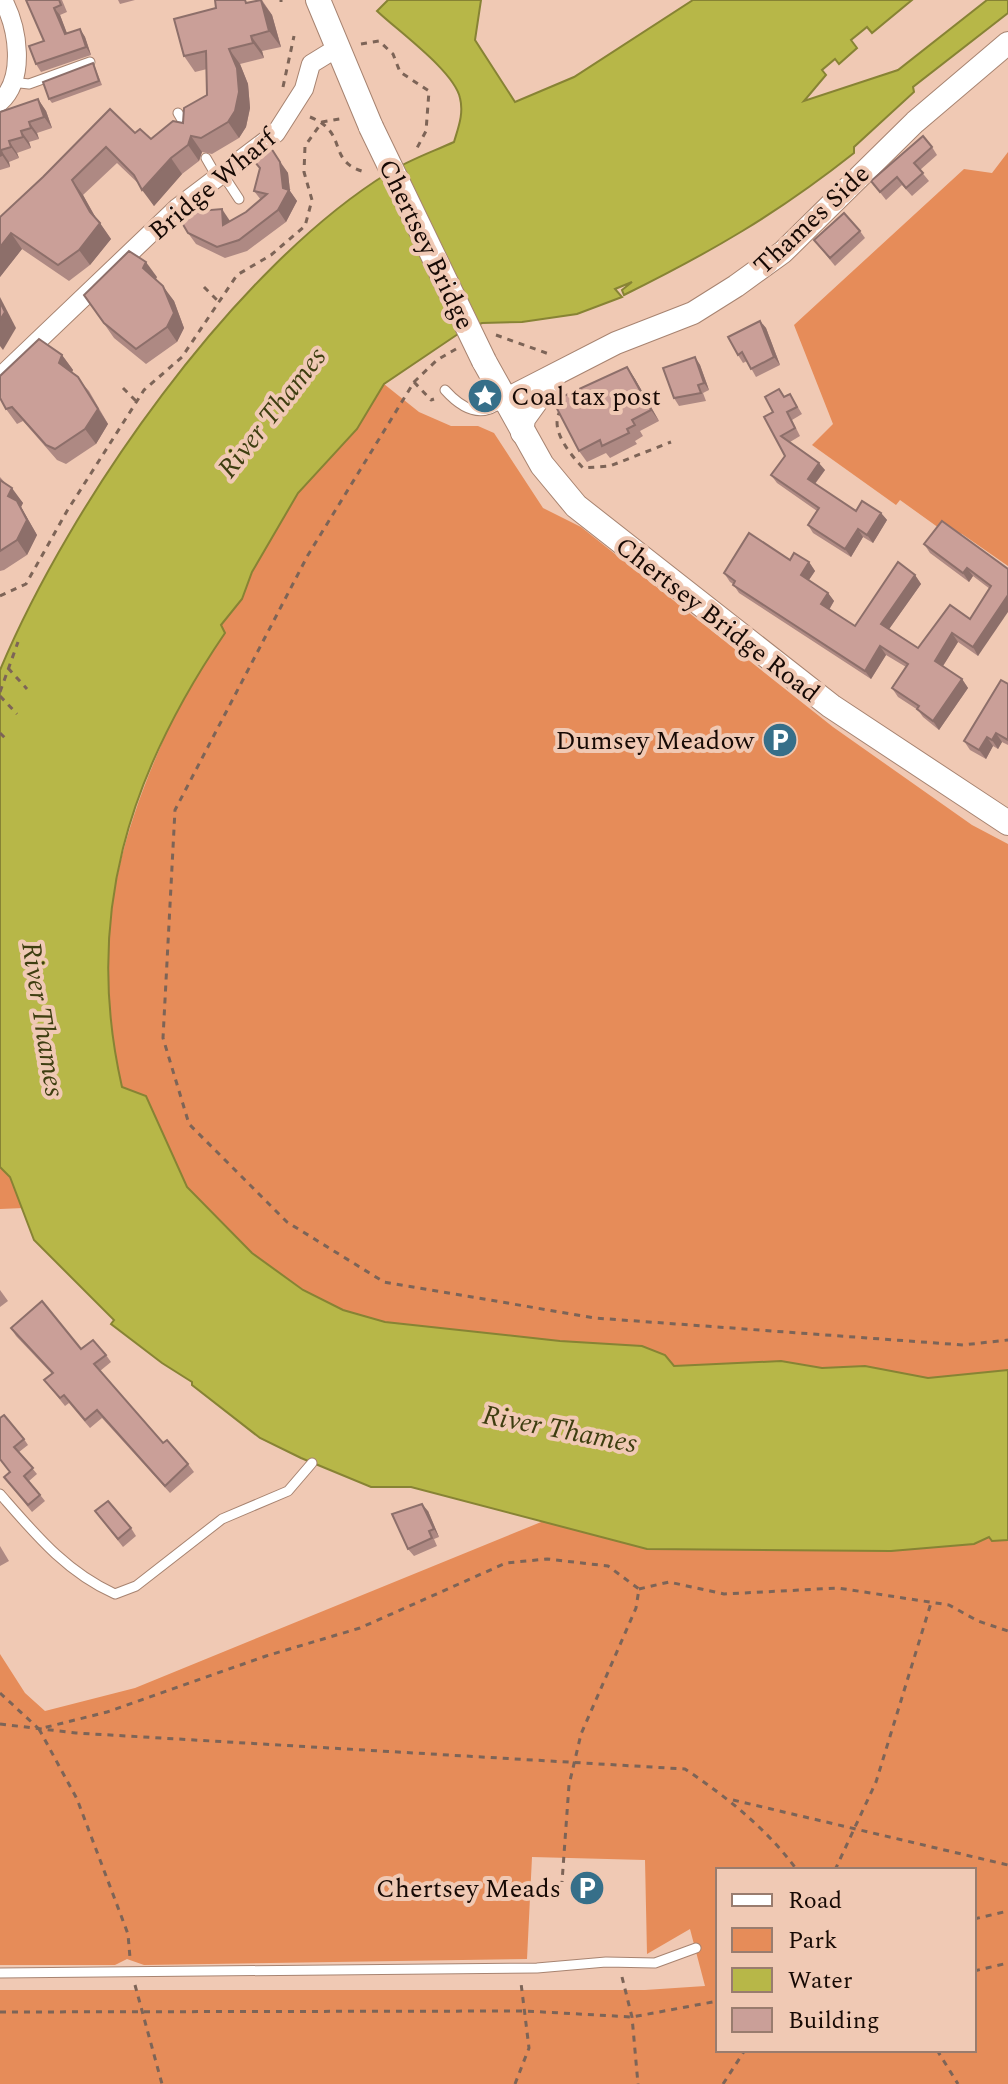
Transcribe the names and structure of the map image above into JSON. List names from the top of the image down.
{
  "streets": {
    "main road": ["Chertsey Bridge", "Chertsey Bridge Road"],
    "street": ["Bridge Wharf", "Thames Side"]
  },
  "crossings": [
    ["Bridge Wharf", "Chertsey Bridge"],
    ["Thames Side", "Chertsey Bridge Road"],
    ["Chertsey Bridge", "Chertsey Bridge Road"]
  ],
  "water": ["River Thames"],
  "places": {
    "place": ["Coal tax post"],
    "parking": ["Dumsey Meadow", "Chertsey Meads"]
  },
  "legend": [
    "Road",
    "Park",
    "Water",
    "Building"
  ]
}
